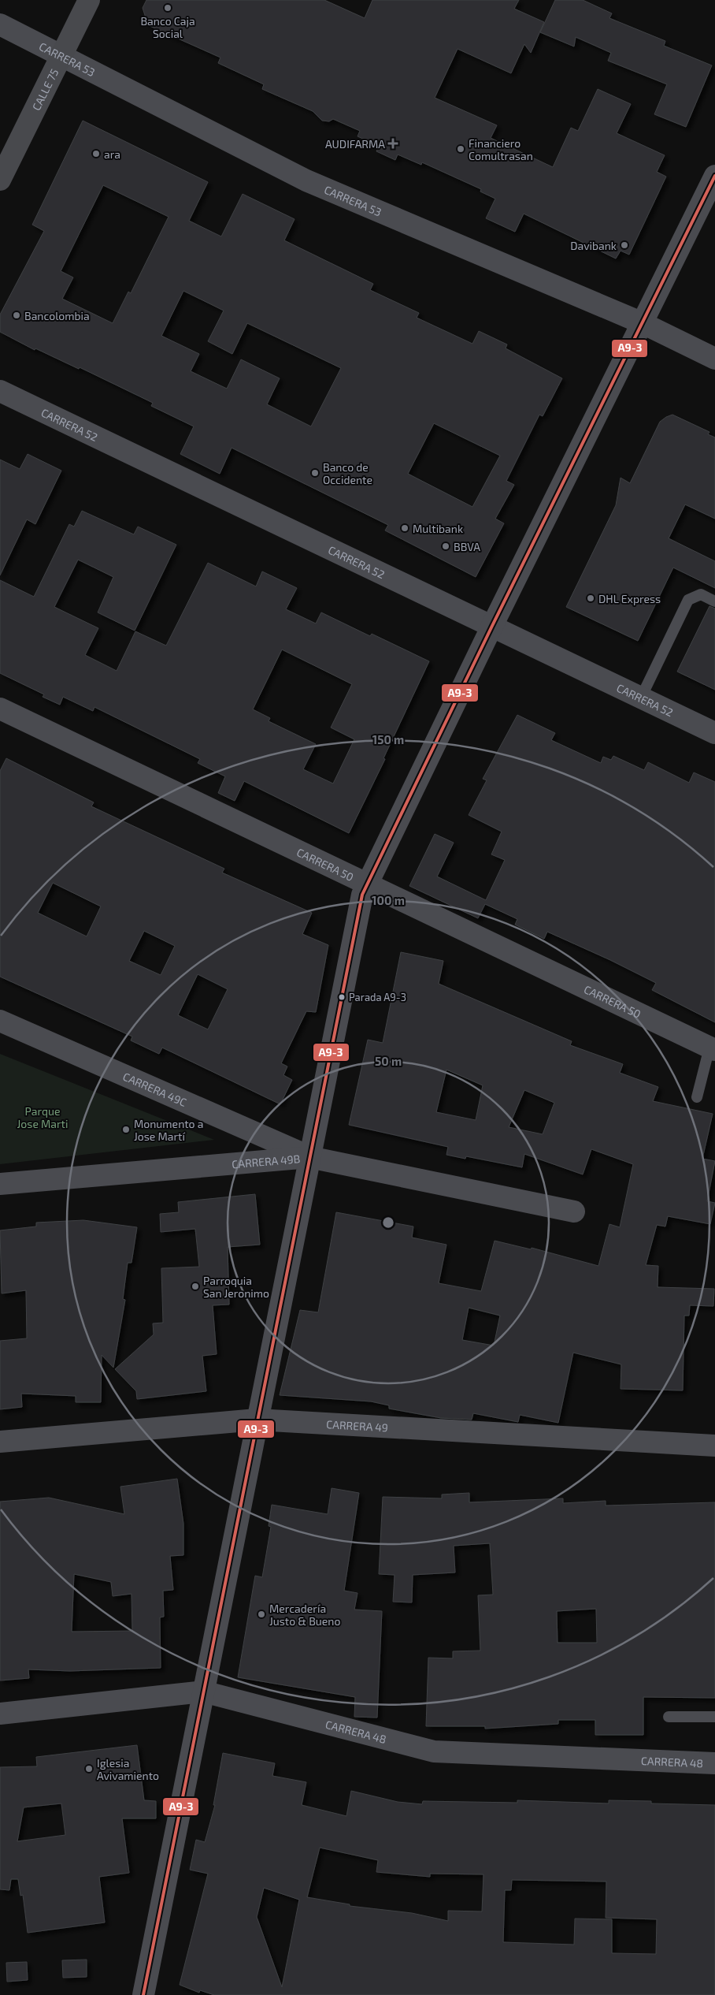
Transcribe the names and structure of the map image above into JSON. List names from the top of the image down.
{
  "streets": {
    "main road": ["CALLE 75"],
    "street": [
      "CARRERA 53",
      "CARRERA 52",
      "CARRERA 50",
      "CARRERA 49C",
      "CARRERA 49B",
      "CARRERA 49",
      "CARRERA 48"
    ]
  },
  "crossings": [
    ["CARRERA 53", "CALLE 75"],
    ["CARRERA 49C", "CARRERA 49B"]
  ],
  "parks": ["Parque Jose Marti"],
  "places": {
    "other": [
      "Banco Caja Social",
      "Financiero Comultrasan",
      "ara",
      "Davibank",
      "Bancolombia",
      "Banco de Occidente",
      "Multibank",
      "BBVA",
      "DHL Express",
      "Parada A9-3",
      "Monumento a Jose Martí",
      "Parroquia San Jeronimo",
      "Mercadería Justo & Bueno",
      "Iglesia Avivamiento"
    ],
    "health": ["AUDIFARMA"]
  },
  "lines": ["transit line A9-3"],
  "rings": ["150 m", "100 m", "50 m"]
}
